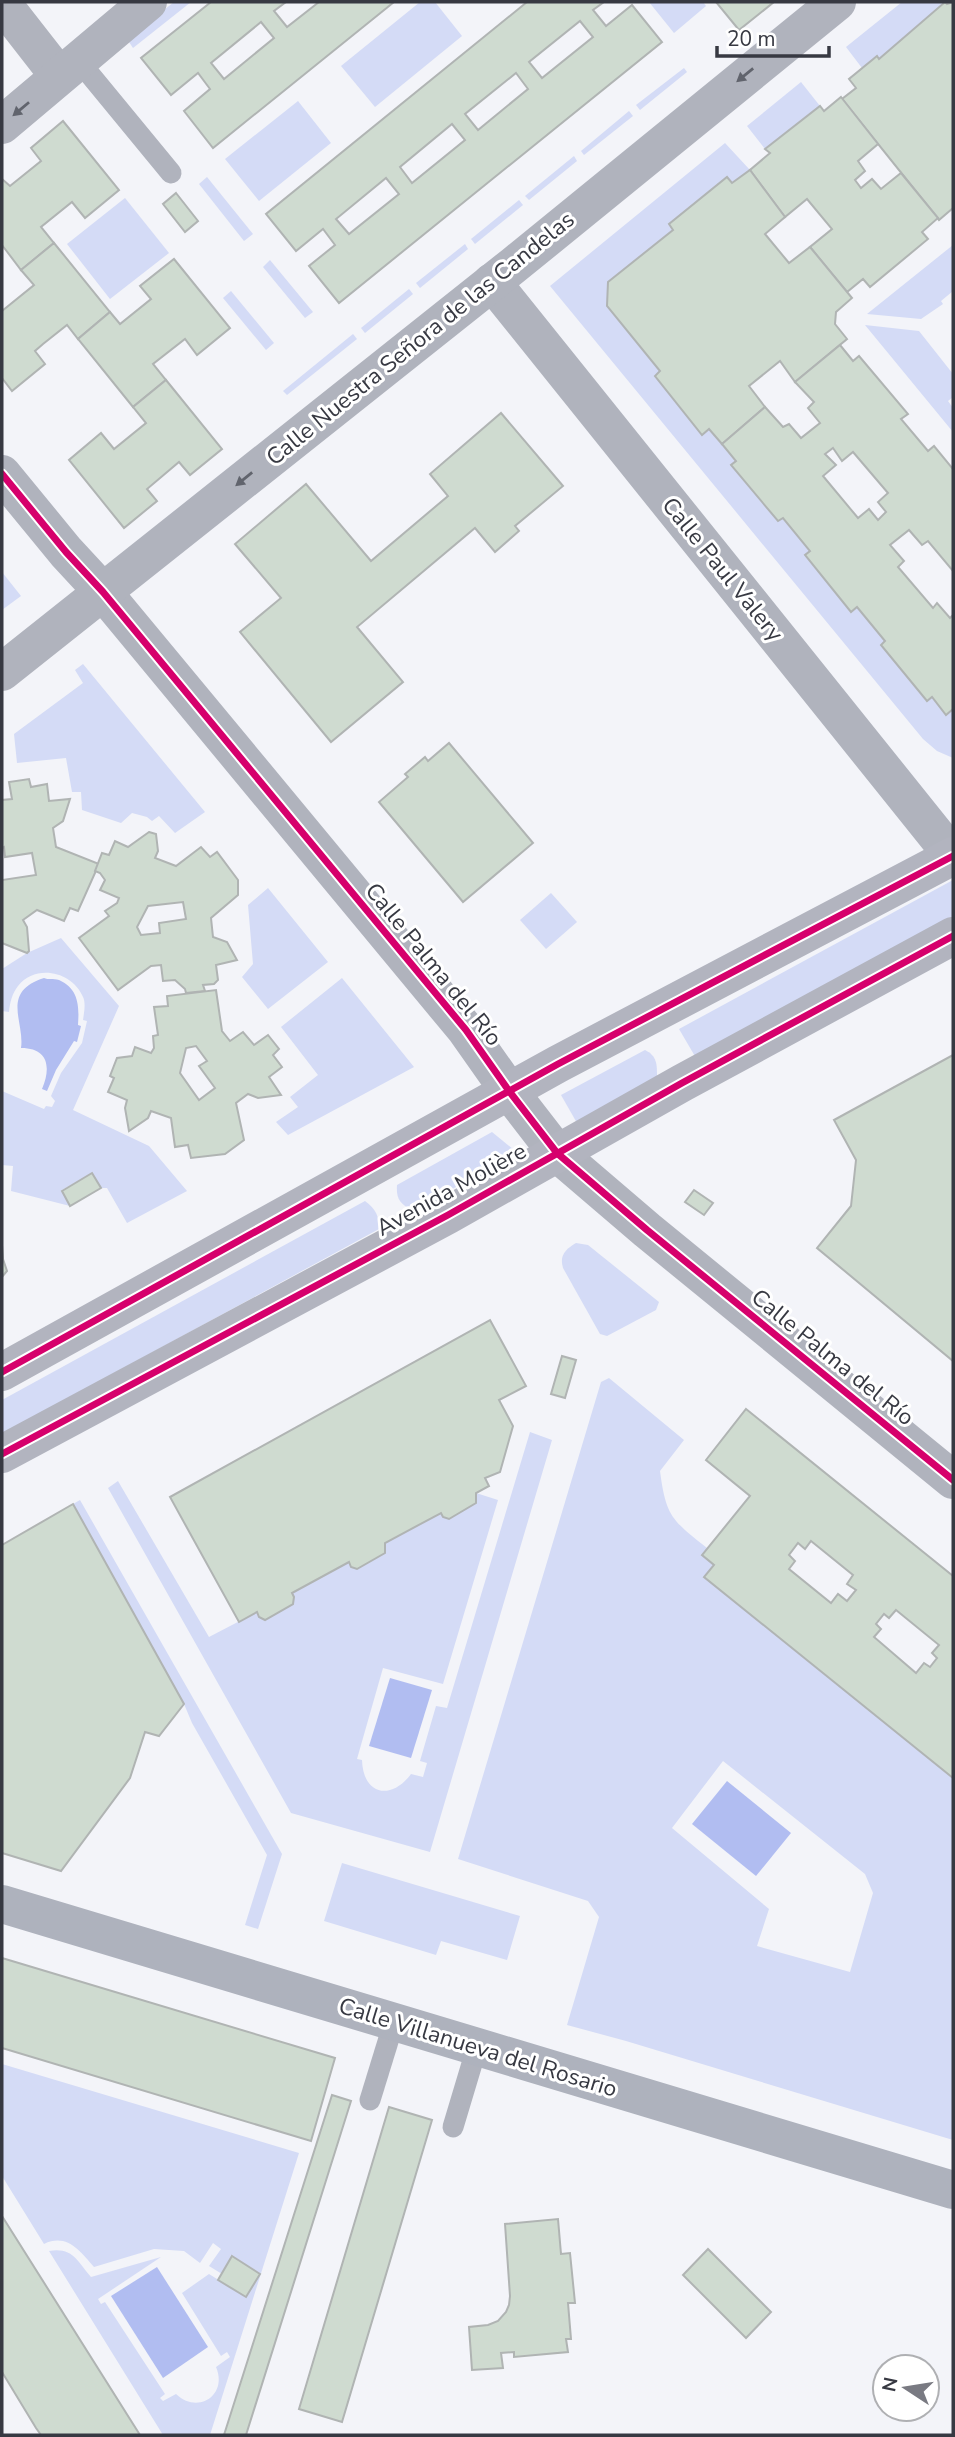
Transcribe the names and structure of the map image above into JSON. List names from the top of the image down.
{
  "streets": {
    "main road": ["Avenida Molière"],
    "street": [
      "Calle Nuestra Señora de las Candelas",
      "Calle Paul Valery",
      "Calle Palma del Río",
      "Calle Villanueva del Rosario"
    ]
  },
  "crossings": [
    ["Calle Nuestra Señora de las Candelas", "Calle Paul Valery"],
    ["Calle Nuestra Señora de las Candelas", "Calle Palma del Río"],
    ["Calle Palma del Río", "Avenida Molière"]
  ],
  "one_way": ["Calle Nuestra Señora de las Candelas"],
  "scale_bar": "20 m",
  "north": "left"
}
